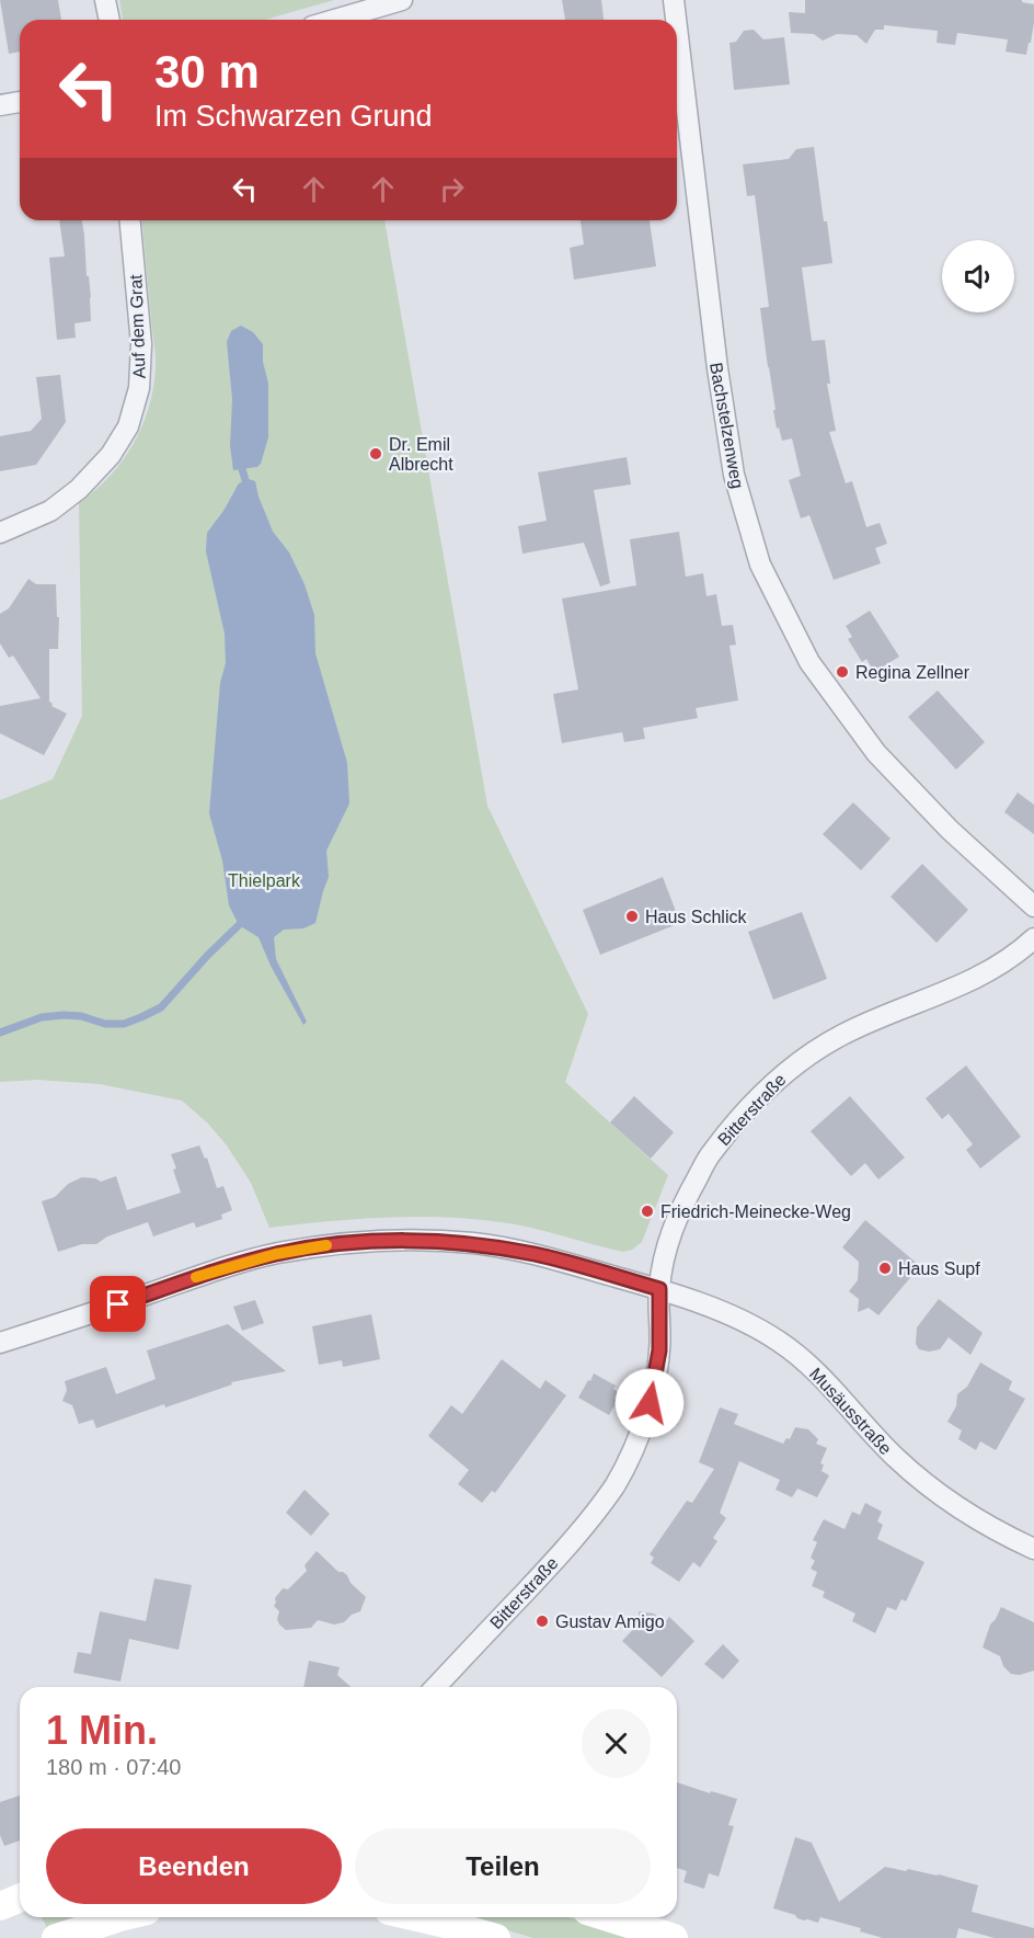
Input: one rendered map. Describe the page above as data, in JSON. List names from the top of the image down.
{
  "streets": {
    "street": [
      "Auf dem Grat",
      "Bachstelzenweg",
      "Bitterstraße",
      "Musäusstraße"
    ]
  },
  "crossings": [
    ["Bitterstraße", "Musäusstraße"]
  ],
  "parks": ["Thielpark"],
  "places": [
    "Dr. Emil Albrecht",
    "Regina Zellner",
    "Haus Schlick",
    "Friedrich-Meinecke-Weg",
    "Haus Supf",
    "Gustav Amigo"
  ],
  "page": {
    "turn": ["30 m", "Im Schwarzen Grund"],
    "heading": ["1 Min.", "180 m · 07:40"],
    "buttons": ["Beenden", "Teilen"]
  }
}
